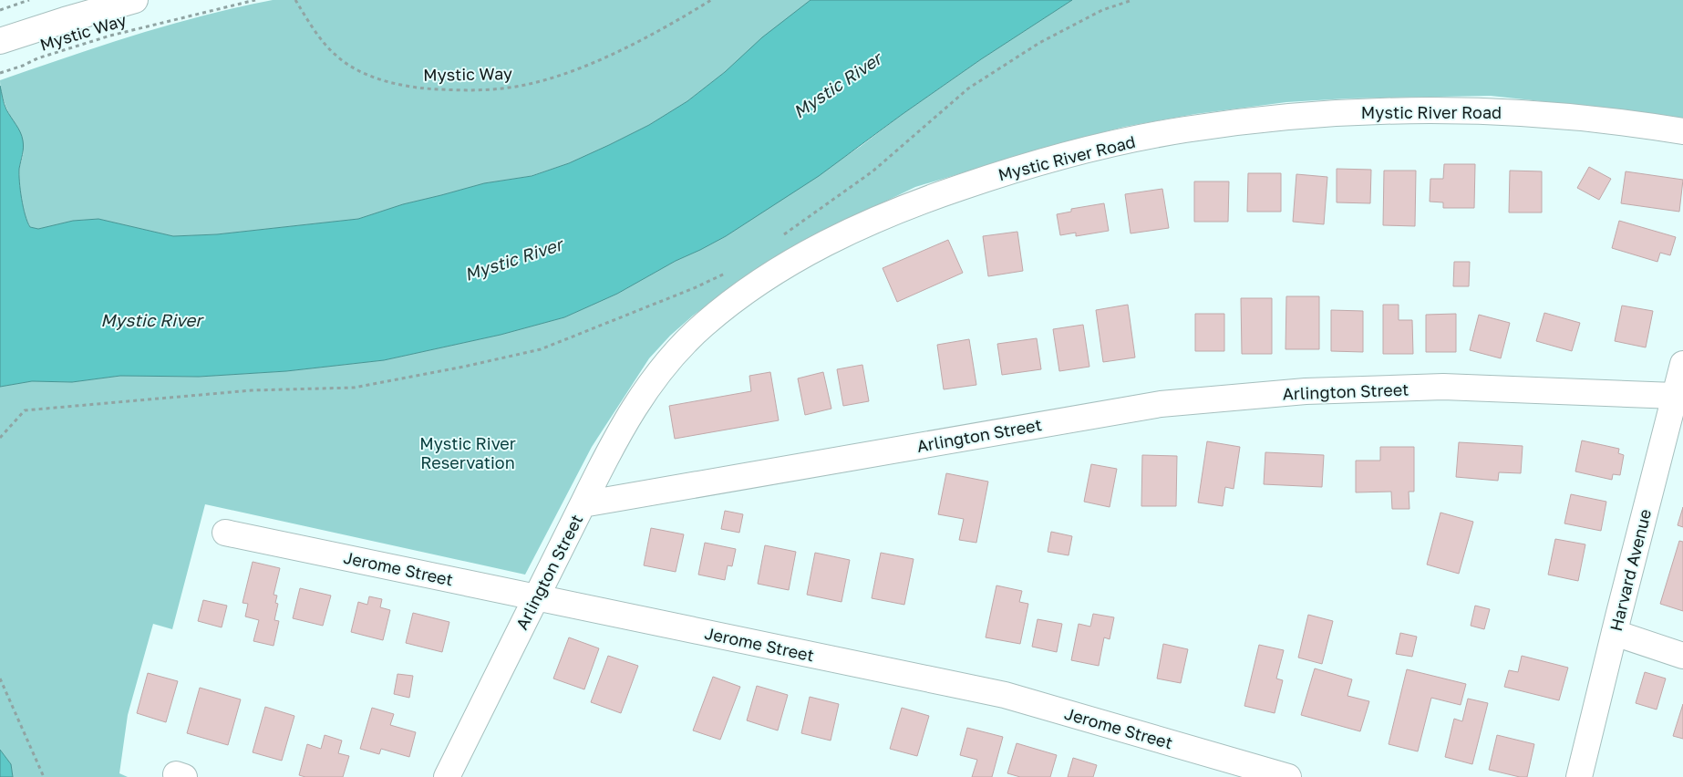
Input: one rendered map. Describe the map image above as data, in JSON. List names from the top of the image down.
{
  "streets": {
    "street": [
      "Mystic River Road",
      "Arlington Street",
      "Jerome Street",
      "Harvard Avenue"
    ],
    "path": ["Mystic Way"]
  },
  "crossings": [
    ["Mystic River Road", "Arlington Street"],
    ["Arlington Street", "Jerome Street"],
    ["Arlington Street", "Harvard Avenue"]
  ],
  "water": ["Mystic River"],
  "parks": ["Mystic River Reservation"]
}
